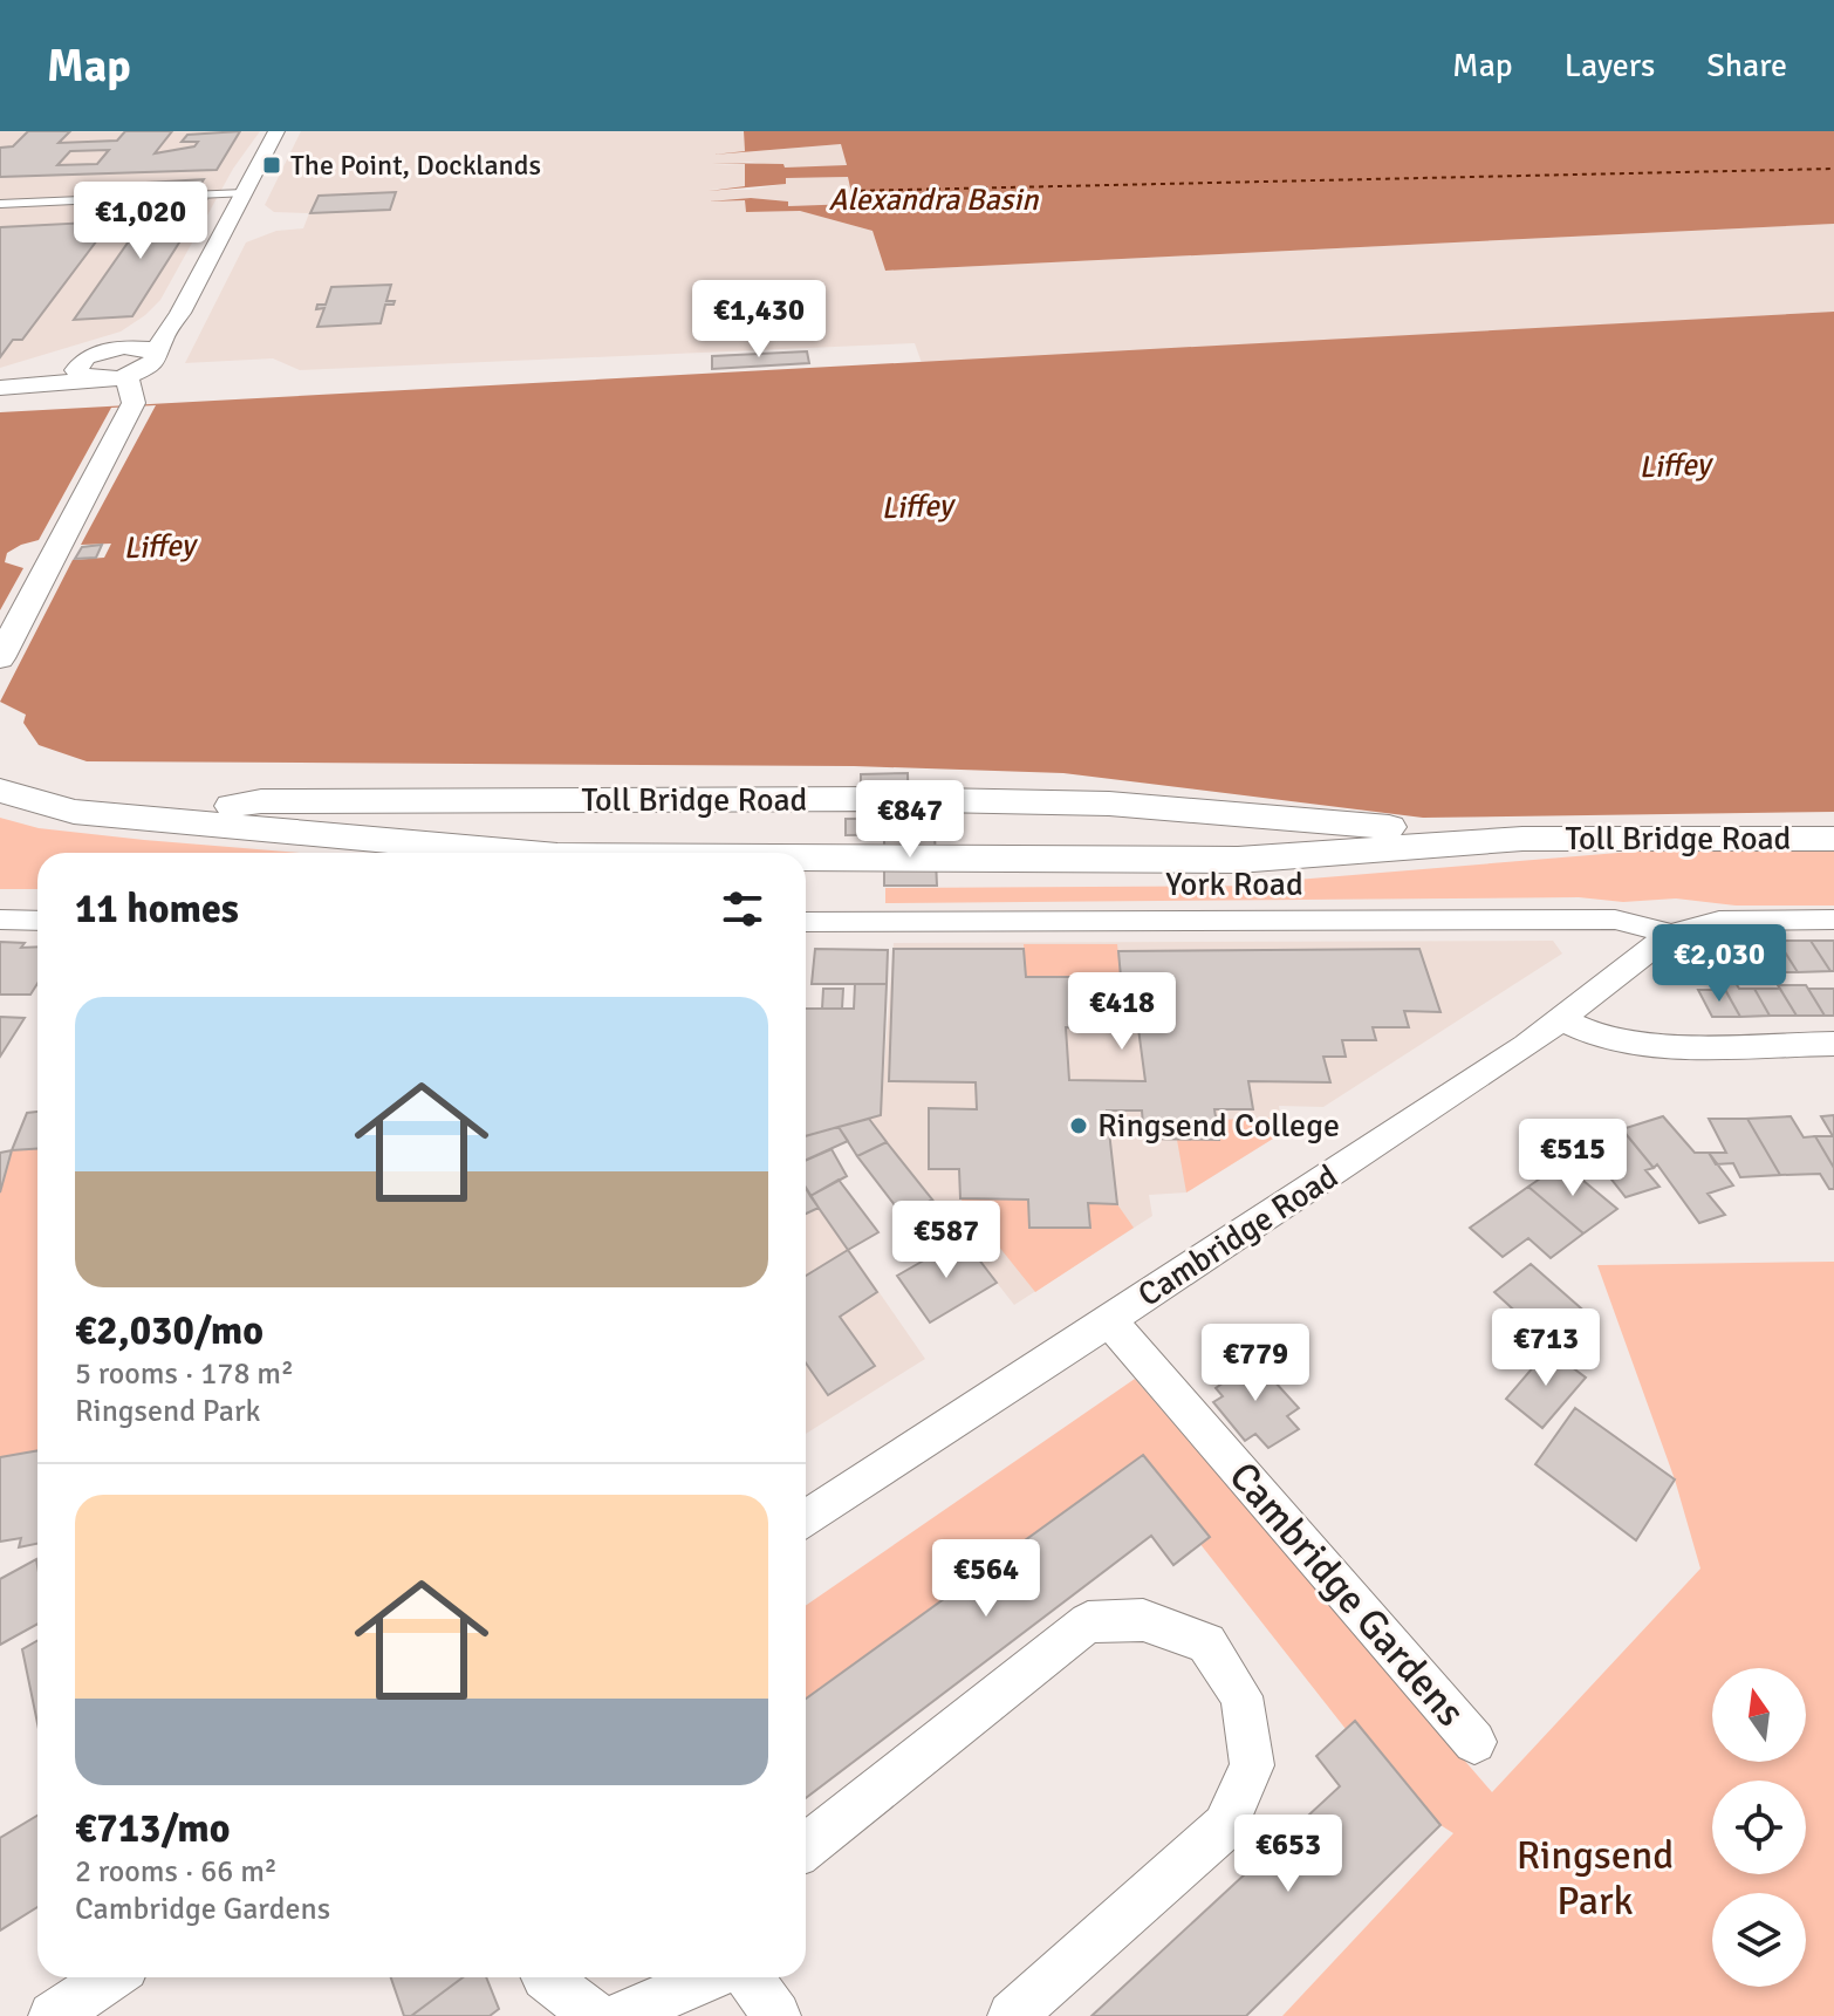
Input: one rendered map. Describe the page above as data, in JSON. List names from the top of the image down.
{
  "streets": {
    "main road": ["Toll Bridge Road"],
    "street": ["York Road", "Cambridge Road", "Cambridge Gardens"]
  },
  "crossings": [
    ["York Road", "Cambridge Road"],
    ["Cambridge Road", "Cambridge Gardens"]
  ],
  "water": ["Alexandra Basin", "Liffey"],
  "parks": ["Ringsend Park"],
  "places": {
    "transit": ["The Point, Docklands"],
    "other": ["Ringsend College"]
  },
  "north": "top",
  "page": {
    "header": "Map",
    "nav": ["Map", "Layers", "Share"],
    "price": [
      "€1,020",
      "€1,430",
      "€847",
      "€2,030",
      "€418",
      "€515",
      "€587",
      "€713",
      "€779",
      "€564",
      "€653"
    ],
    "heading": "11 homes",
    "list": [
      {
        "name": "€2,030/mo",
        "note": "5 rooms · 178 m² · Ringsend Park"
      },
      {
        "name": "€713/mo",
        "note": "2 rooms · 66 m² · Cambridge Gardens"
      }
    ]
  }
}
